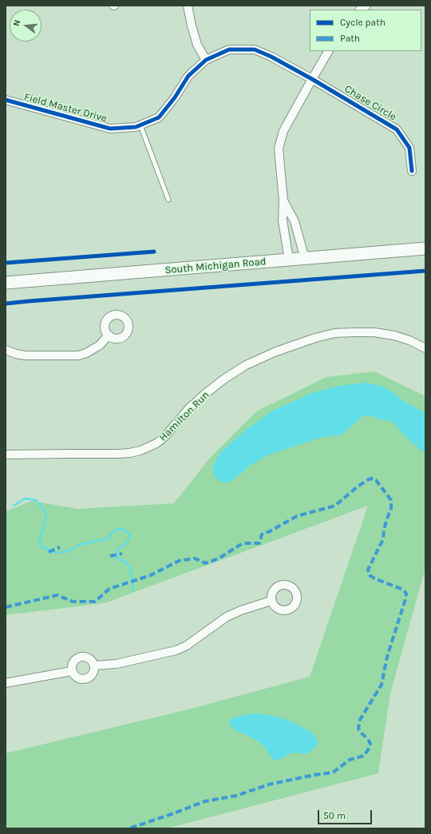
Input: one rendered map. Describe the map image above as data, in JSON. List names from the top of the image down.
{
  "streets": {
    "main road": ["South Michigan Road"],
    "street": ["Chase Circle", "Field Master Drive", "Hamilton Run"]
  },
  "crossings": [
    ["Chase Circle", "Field Master Drive"]
  ],
  "legend": ["Cycle path", "Path"],
  "scale_bar": "50 m",
  "north": "left"
}
